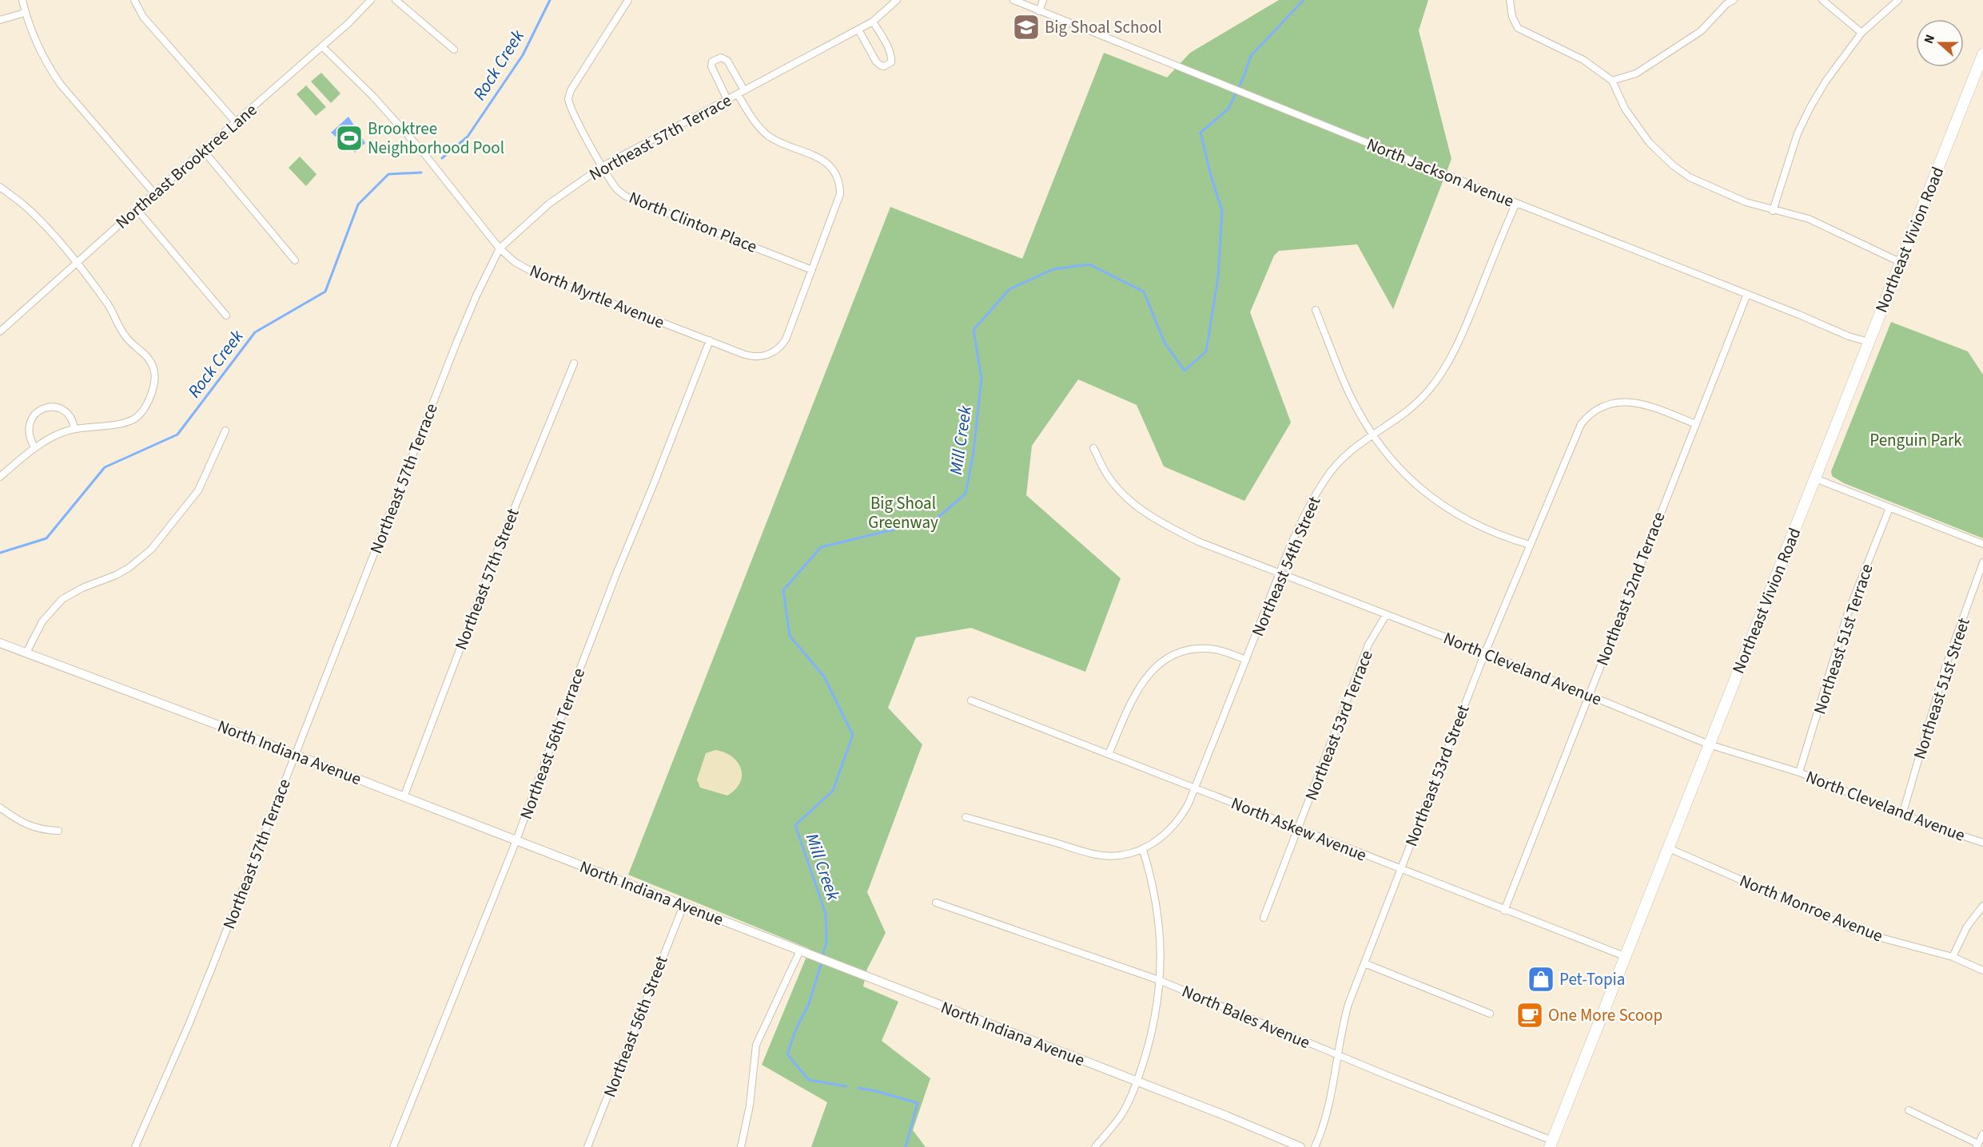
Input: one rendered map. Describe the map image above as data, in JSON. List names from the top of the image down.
{
  "streets": {
    "main road": ["Northeast Vivion Road"],
    "street": [
      "Northeast 57th Terrace",
      "Northeast Brooktree Lane",
      "North Jackson Avenue",
      "North Clinton Place",
      "North Myrtle Avenue",
      "Northeast 54th Street",
      "Northeast 57th Street",
      "Northeast 52nd Terrace",
      "Northeast 51st Terrace",
      "North Cleveland Avenue",
      "Northeast 51st Street",
      "Northeast 53rd Terrace",
      "Northeast 56th Terrace",
      "North Indiana Avenue",
      "Northeast 53rd Street",
      "North Askew Avenue",
      "North Monroe Avenue",
      "North Bales Avenue",
      "Northeast 56th Street"
    ]
  },
  "crossings": [
    ["Northeast 57th Terrace", "North Clinton Place"],
    ["Northeast 57th Terrace", "North Myrtle Avenue"],
    ["Northeast 57th Terrace", "North Indiana Avenue"],
    ["Northeast Brooktree Lane", "North Myrtle Avenue"],
    ["North Jackson Avenue", "Northeast Vivion Road"],
    ["North Jackson Avenue", "Northeast 54th Street"],
    ["North Jackson Avenue", "Northeast 52nd Terrace"],
    ["North Clinton Place", "North Myrtle Avenue"],
    ["Northeast Vivion Road", "North Cleveland Avenue"],
    ["Northeast Vivion Road", "North Askew Avenue"],
    ["Northeast Vivion Road", "North Monroe Avenue"],
    ["Northeast Vivion Road", "North Bales Avenue"],
    ["North Myrtle Avenue", "Northeast 56th Terrace"],
    ["Northeast 54th Street", "North Cleveland Avenue"],
    ["Northeast 54th Street", "North Askew Avenue"],
    ["Northeast 57th Street", "North Indiana Avenue"],
    ["Northeast 52nd Terrace", "North Cleveland Avenue"],
    ["Northeast 52nd Terrace", "Northeast 53rd Street"],
    ["Northeast 52nd Terrace", "North Askew Avenue"],
    ["Northeast 51st Terrace", "North Cleveland Avenue"],
    ["North Cleveland Avenue", "Northeast 51st Street"],
    ["North Cleveland Avenue", "Northeast 53rd Terrace"],
    ["North Cleveland Avenue", "Northeast 53rd Street"],
    ["Northeast 53rd Terrace", "North Askew Avenue"],
    ["Northeast 56th Terrace", "North Indiana Avenue"],
    ["North Indiana Avenue", "Northeast 56th Street"],
    ["Northeast 53rd Street", "North Askew Avenue"],
    ["Northeast 53rd Street", "North Bales Avenue"]
  ],
  "water": ["Rock Creek", "Mill Creek"],
  "parks": ["Penguin Park", "Big Shoal Greenway"],
  "places": {
    "school or university": ["Big Shoal School"],
    "sports": ["Brooktree Neighborhood Pool"],
    "shop": ["Pet-Topia"],
    "cafe": ["One More Scoop"]
  },
  "north": "left"
}
